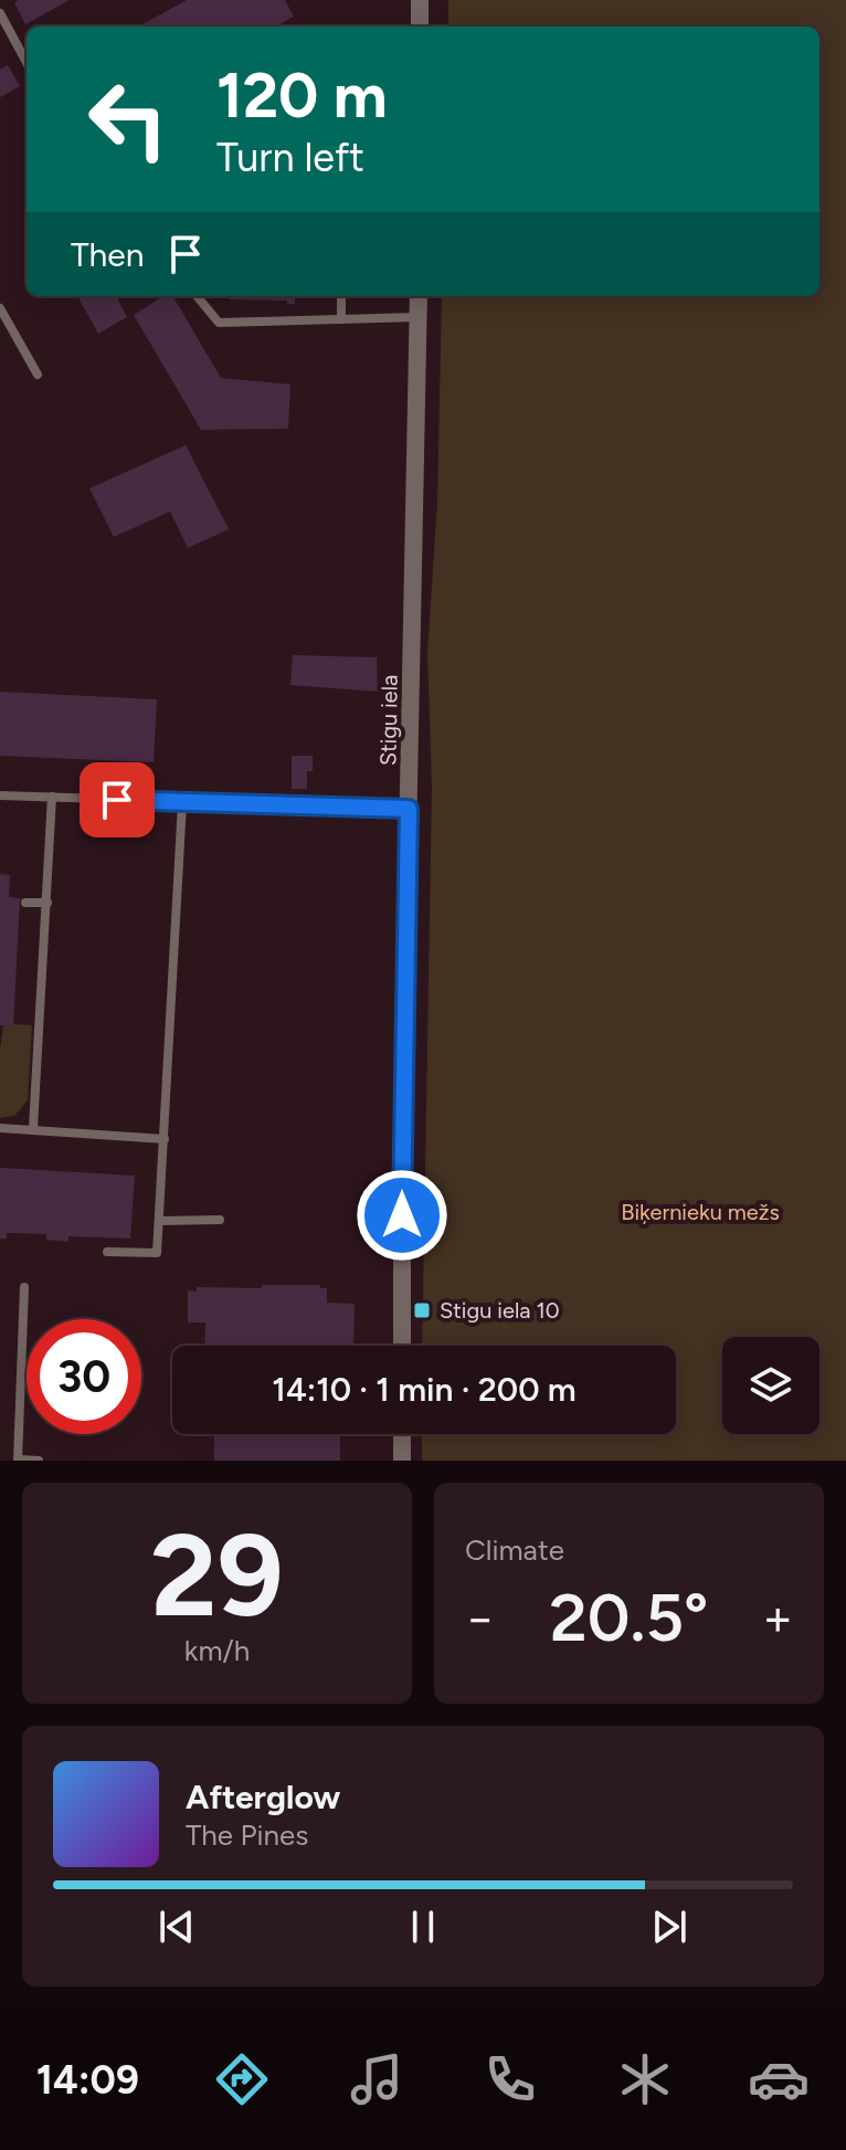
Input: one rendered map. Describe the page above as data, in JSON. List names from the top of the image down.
{
  "streets": {
    "street": ["Stigu iela"]
  },
  "parks": ["Biķernieku mežs"],
  "places": {
    "transit": ["Stigu iela 10"]
  },
  "page": {
    "turn": ["120 m", "Turn left"],
    "then": "Then",
    "limit": "30",
    "trip": "14:10 · 1 min · 200 m",
    "tile": [
      ["29", "km/h"],
      "Climate"
    ],
    "heat": ["−", "20.5°", "+"],
    "song": ["Afterglow", "The Pines"],
    "tabs": "14:09"
  }
}
